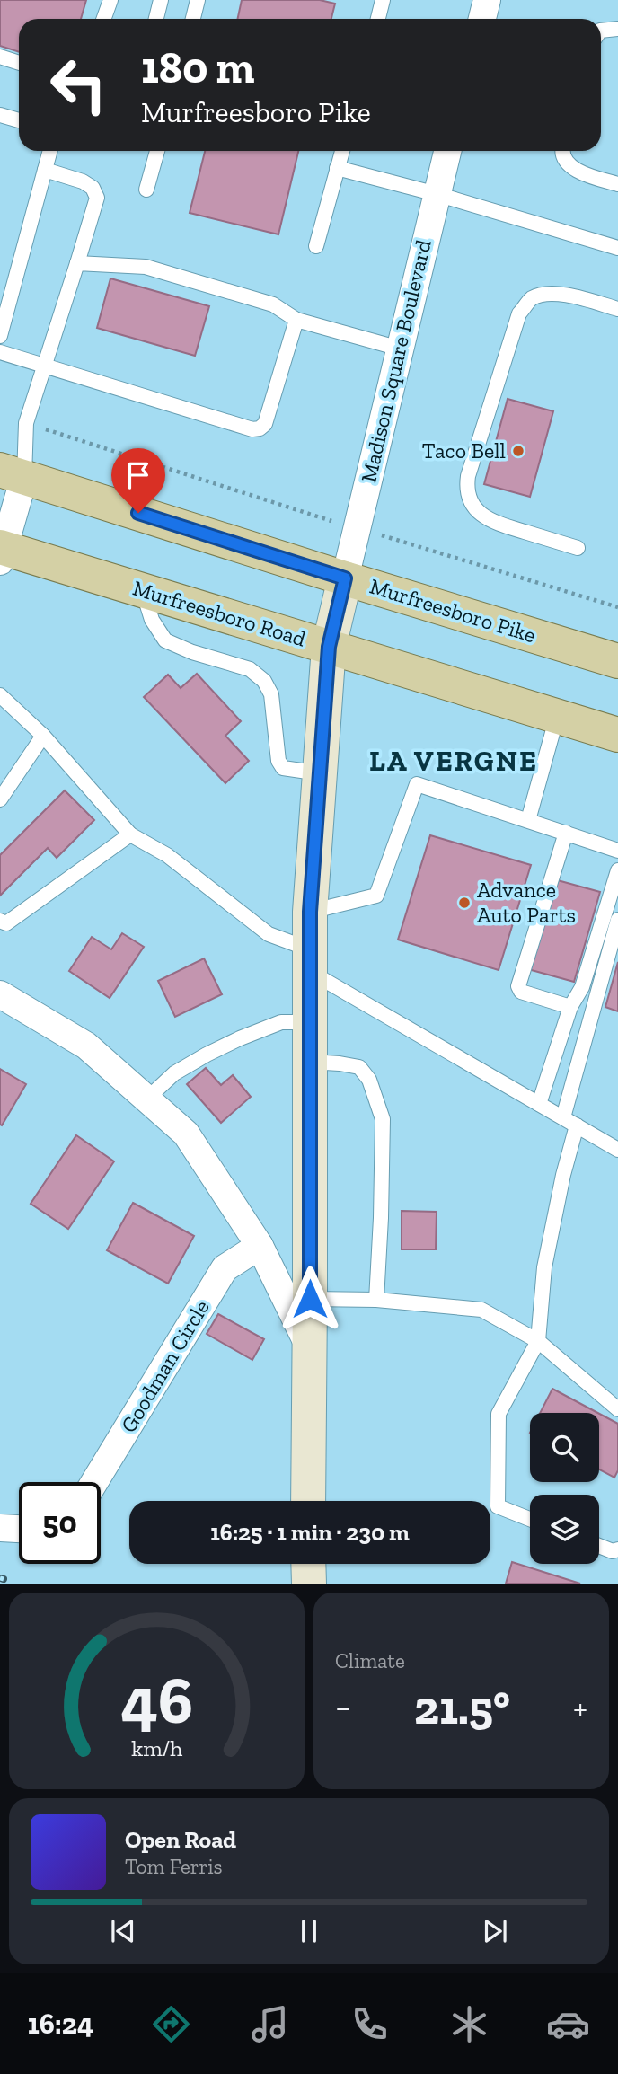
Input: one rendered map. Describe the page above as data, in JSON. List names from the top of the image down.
{
  "streets": {
    "main road": ["Murfreesboro Pike", "Murfreesboro Road"],
    "street": ["Madison Square Boulevard", "Goodman Circle"]
  },
  "crossings": [
    ["Madison Square Boulevard", "Murfreesboro Pike"]
  ],
  "districts": ["LA VERGNE"],
  "places": ["Taco Bell", "Advance Auto Parts"],
  "page": {
    "turn": ["180 m", "Murfreesboro Pike"],
    "limit": "50",
    "trip": "16:25 · 1 min · 230 m",
    "tile": "Climate",
    "heat": ["−", "21.5°", "+"],
    "song": ["Open Road", "Tom Ferris"],
    "tabs": "16:24",
    "gauge": ["46", "km/h"]
  }
}
